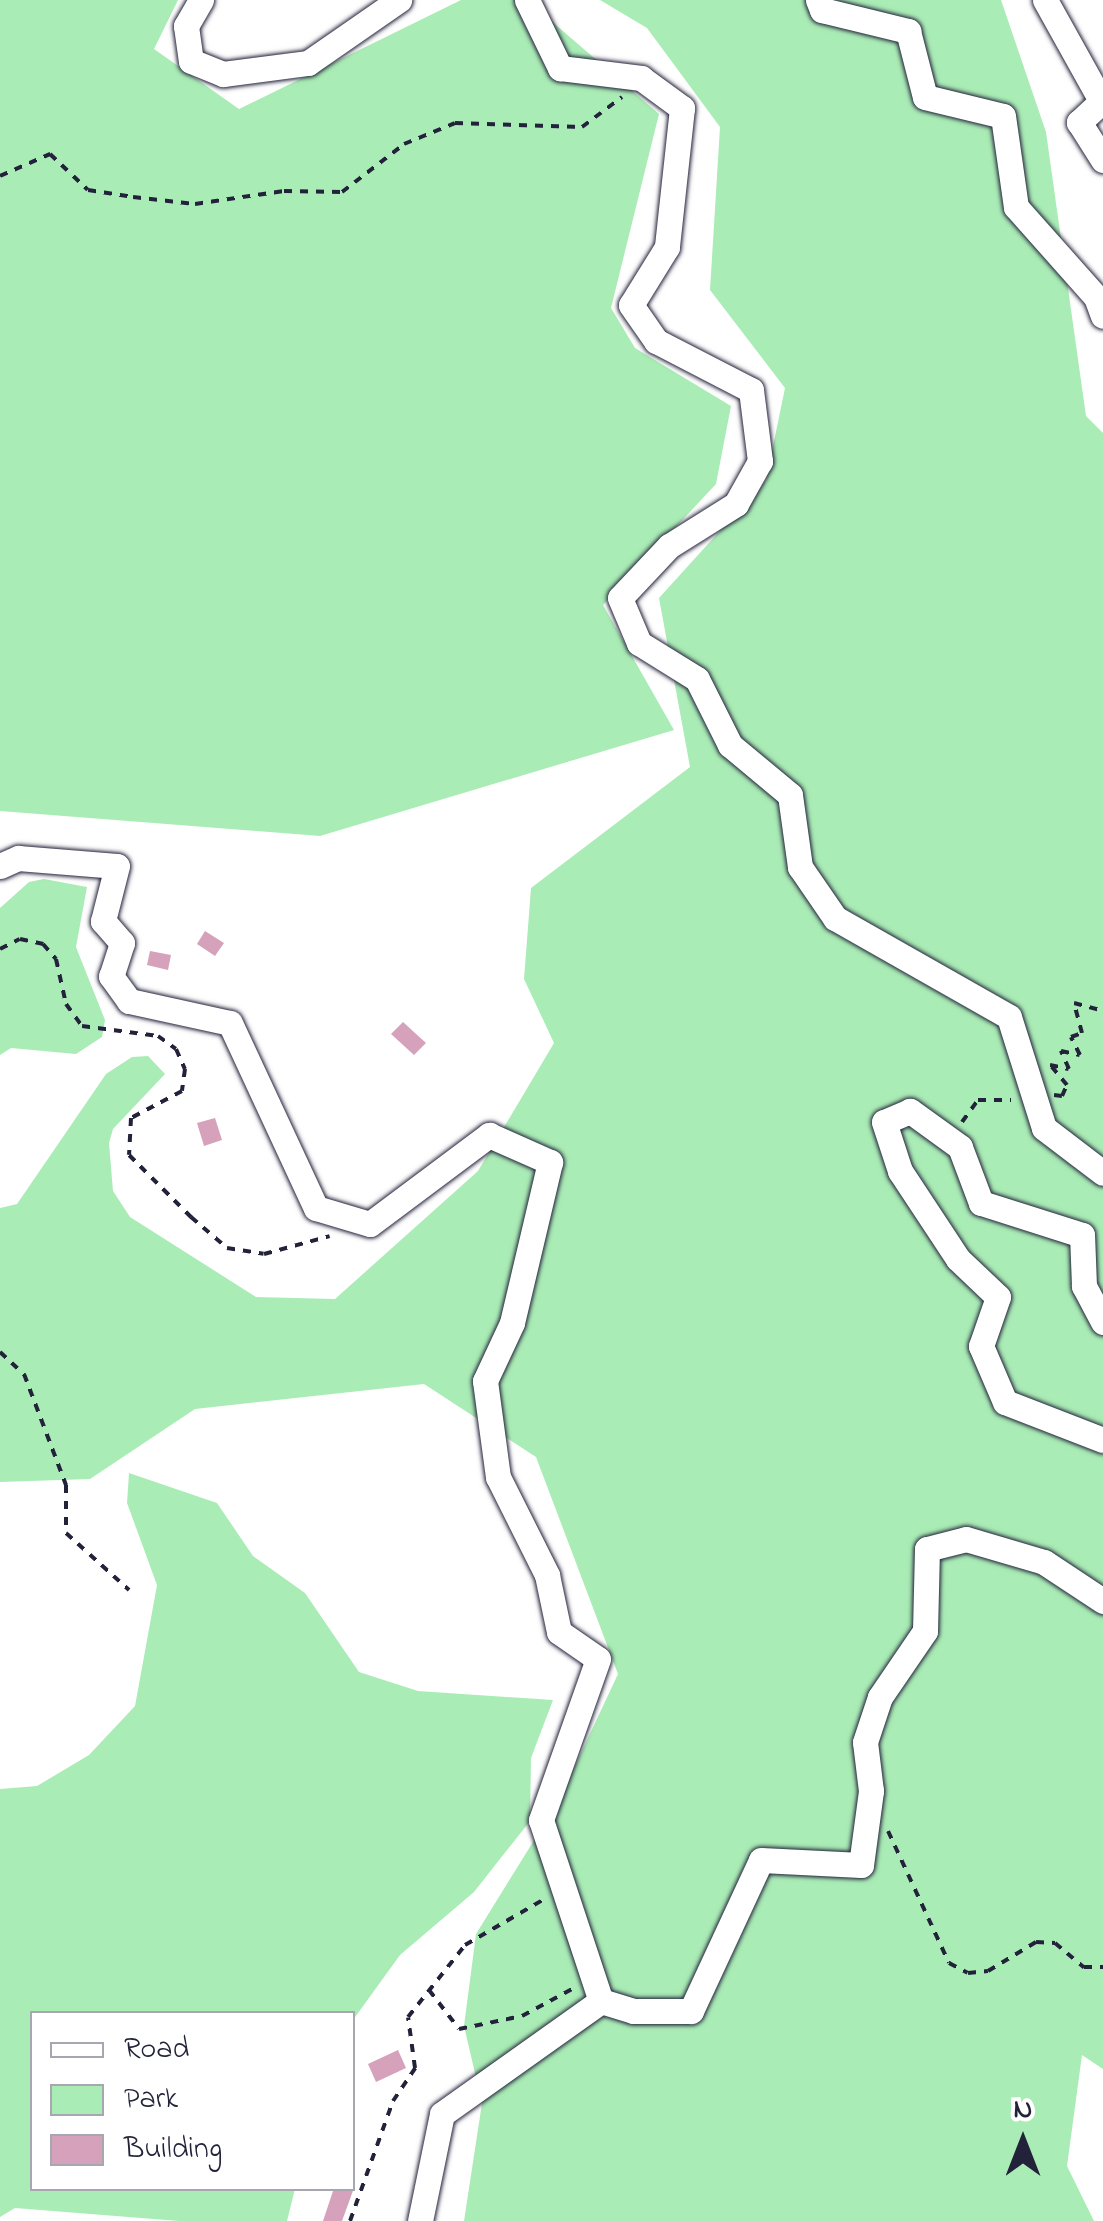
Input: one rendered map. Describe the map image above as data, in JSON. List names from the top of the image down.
{
  "legend": ["Road", "Park", "Building"],
  "north": "top"
}
